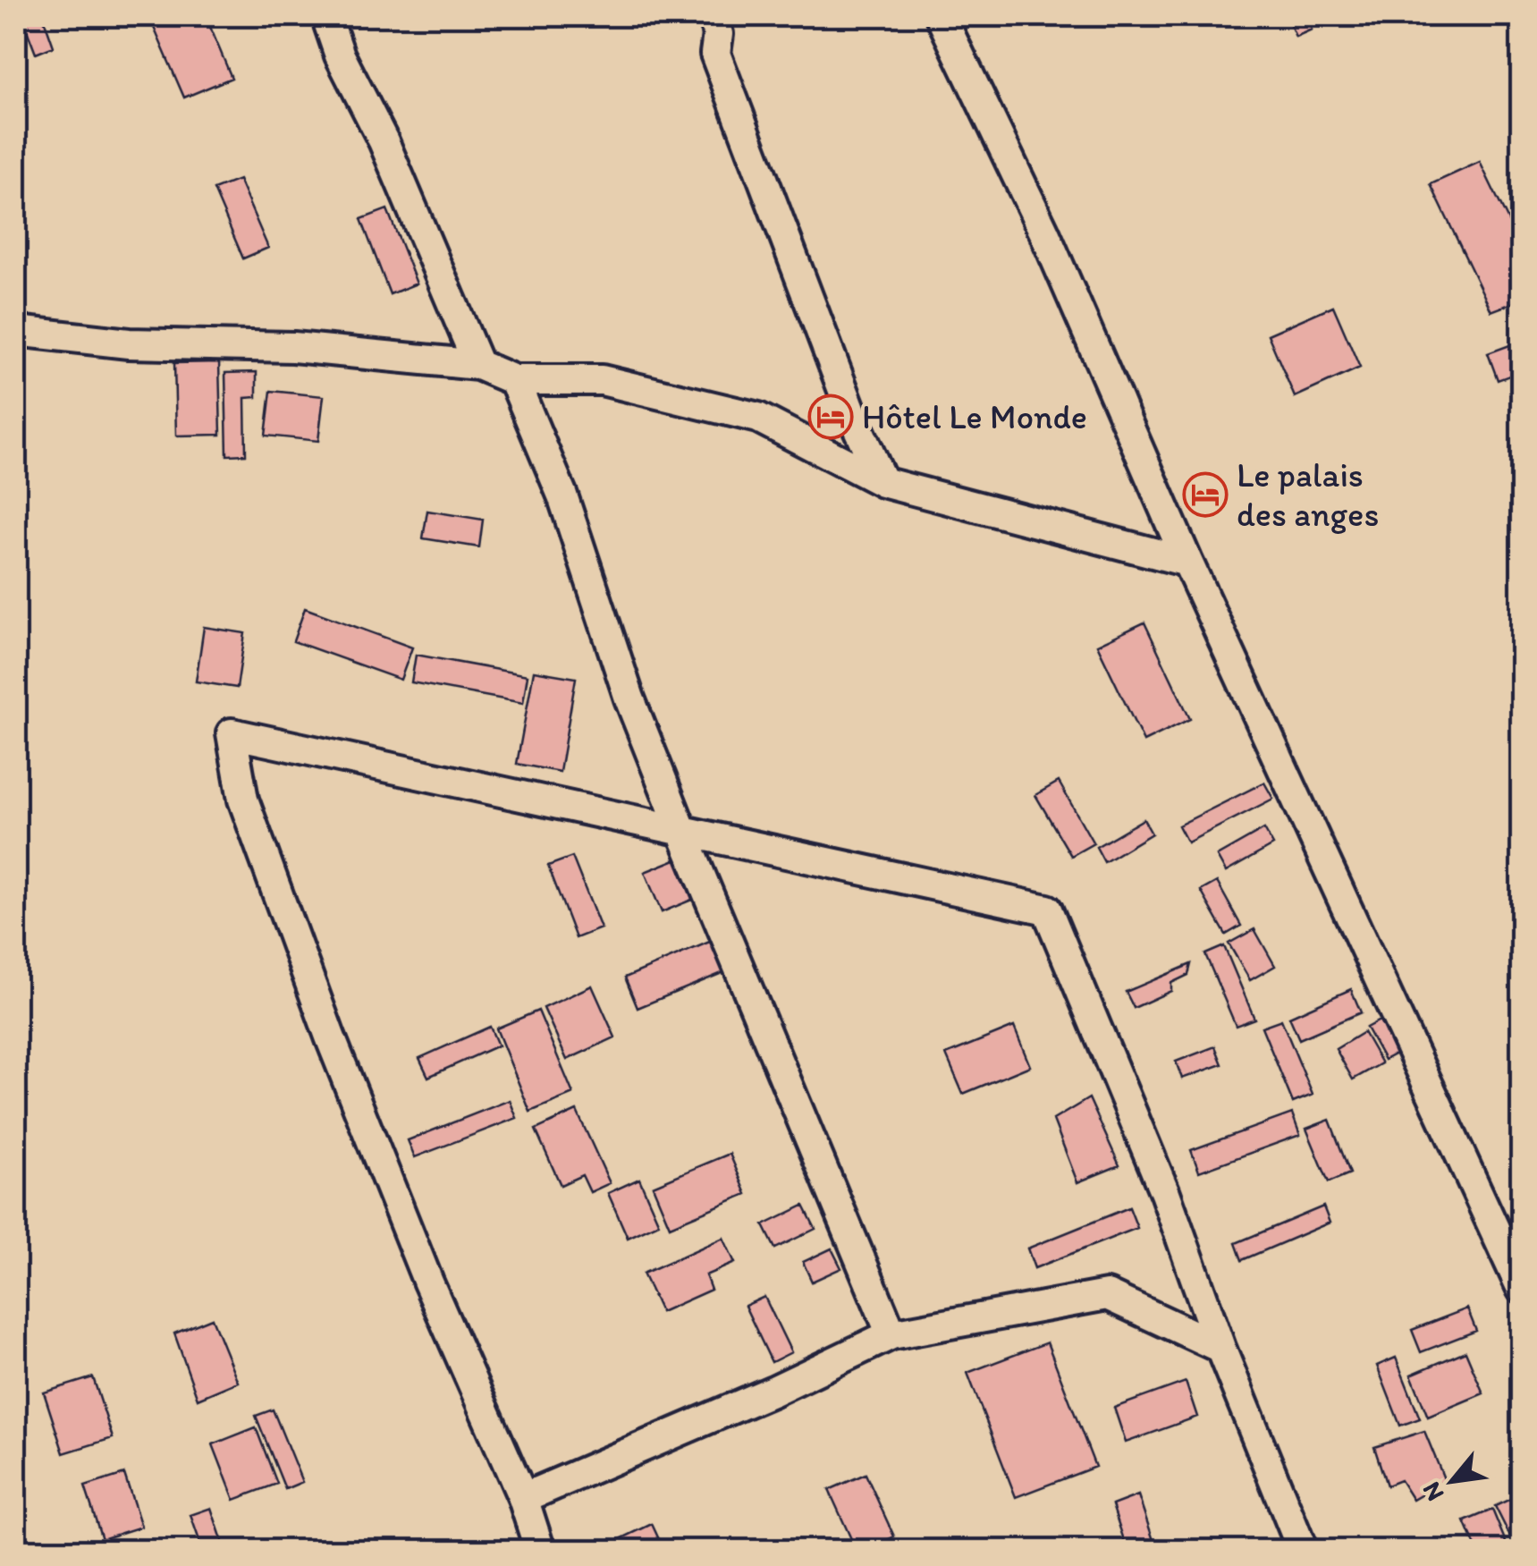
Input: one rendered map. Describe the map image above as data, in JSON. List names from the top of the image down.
{
  "places": {
    "hotel": ["Hôtel Le Monde", "Le palais des anges"]
  },
  "north": "bottom left"
}
